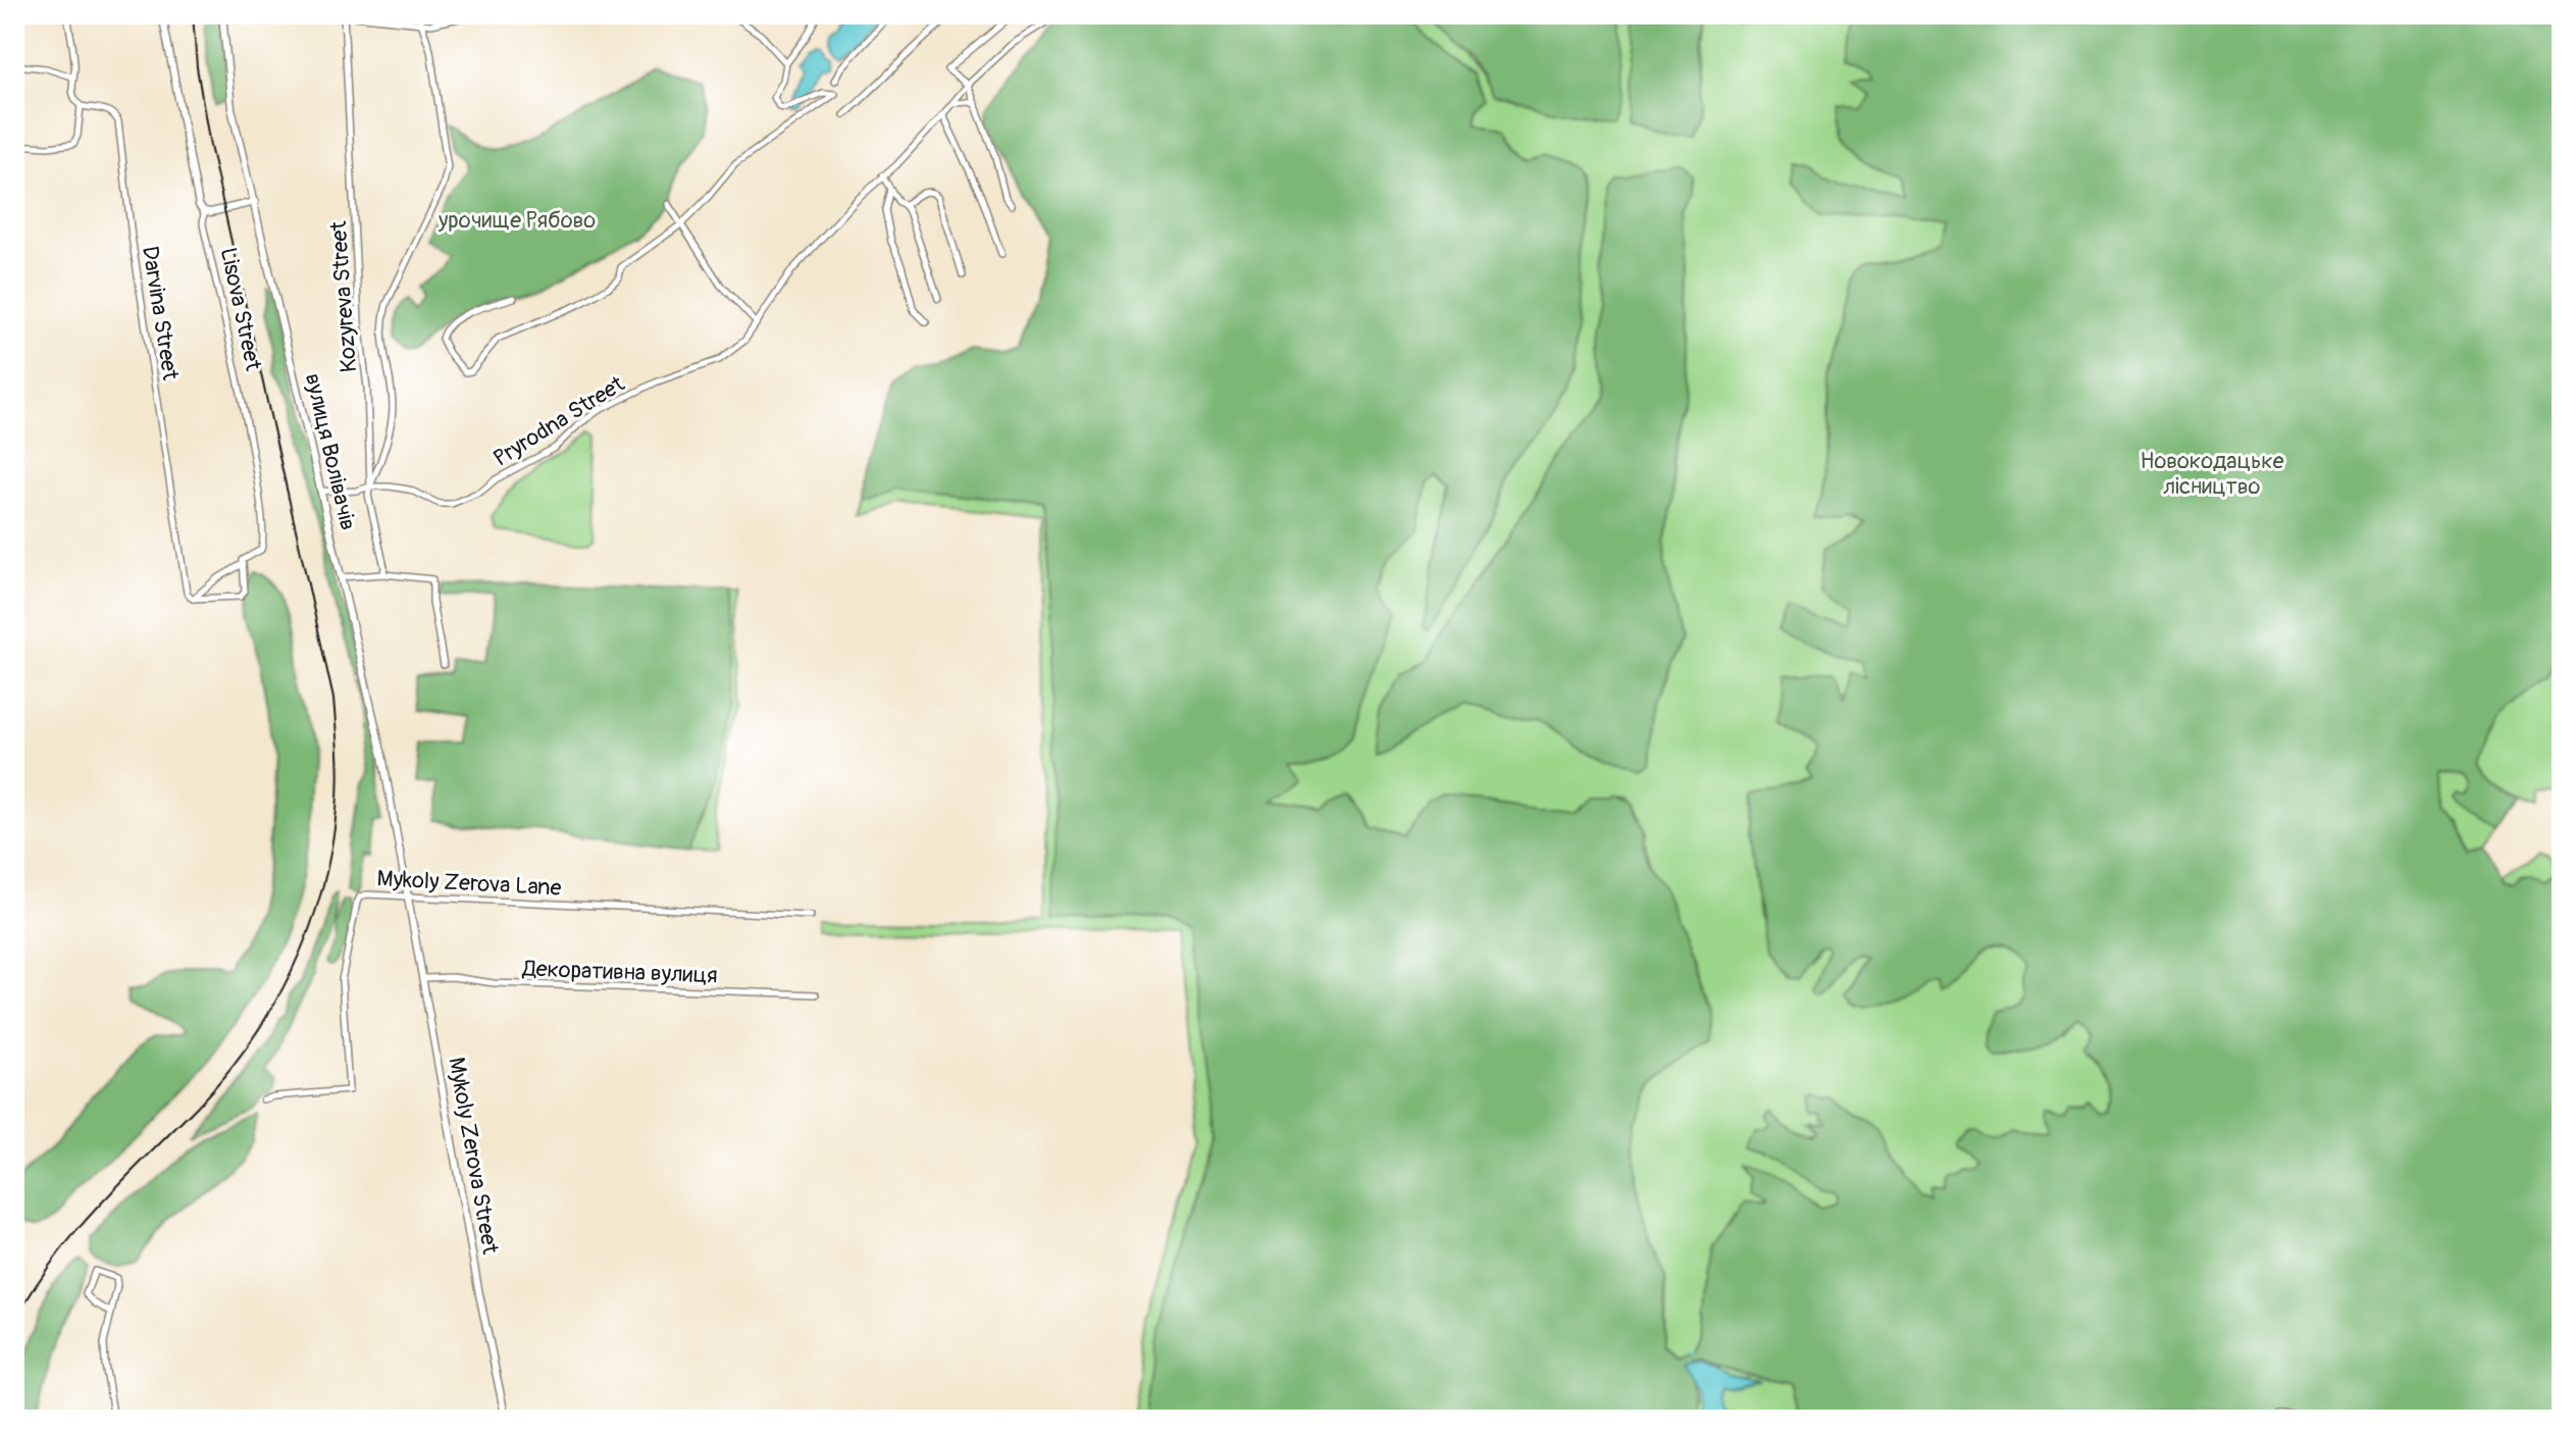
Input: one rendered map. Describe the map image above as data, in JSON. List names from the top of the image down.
{
  "streets": {
    "street": [
      "Kozyreva Street",
      "Lisova Street",
      "Darvina Street",
      "Pryrodna Street",
      "вулиця Волівачів",
      "Mykoly Zerova Lane",
      "Декоративна вулиця",
      "Mykoly Zerova Street"
    ]
  },
  "crossings": [
    ["Kozyreva Street", "Pryrodna Street"],
    ["Lisova Street", "Darvina Street"],
    ["Pryrodna Street", "вулиця Волівачів"],
    ["вулиця Волівачів", "Mykoly Zerova Lane"],
    ["вулиця Волівачів", "Mykoly Zerova Street"],
    ["Mykoly Zerova Lane", "Mykoly Zerova Street"],
    ["Декоративна вулиця", "Mykoly Zerova Street"]
  ],
  "parks": ["урочище Рябово", "Новокодацьке лісництво"]
}
